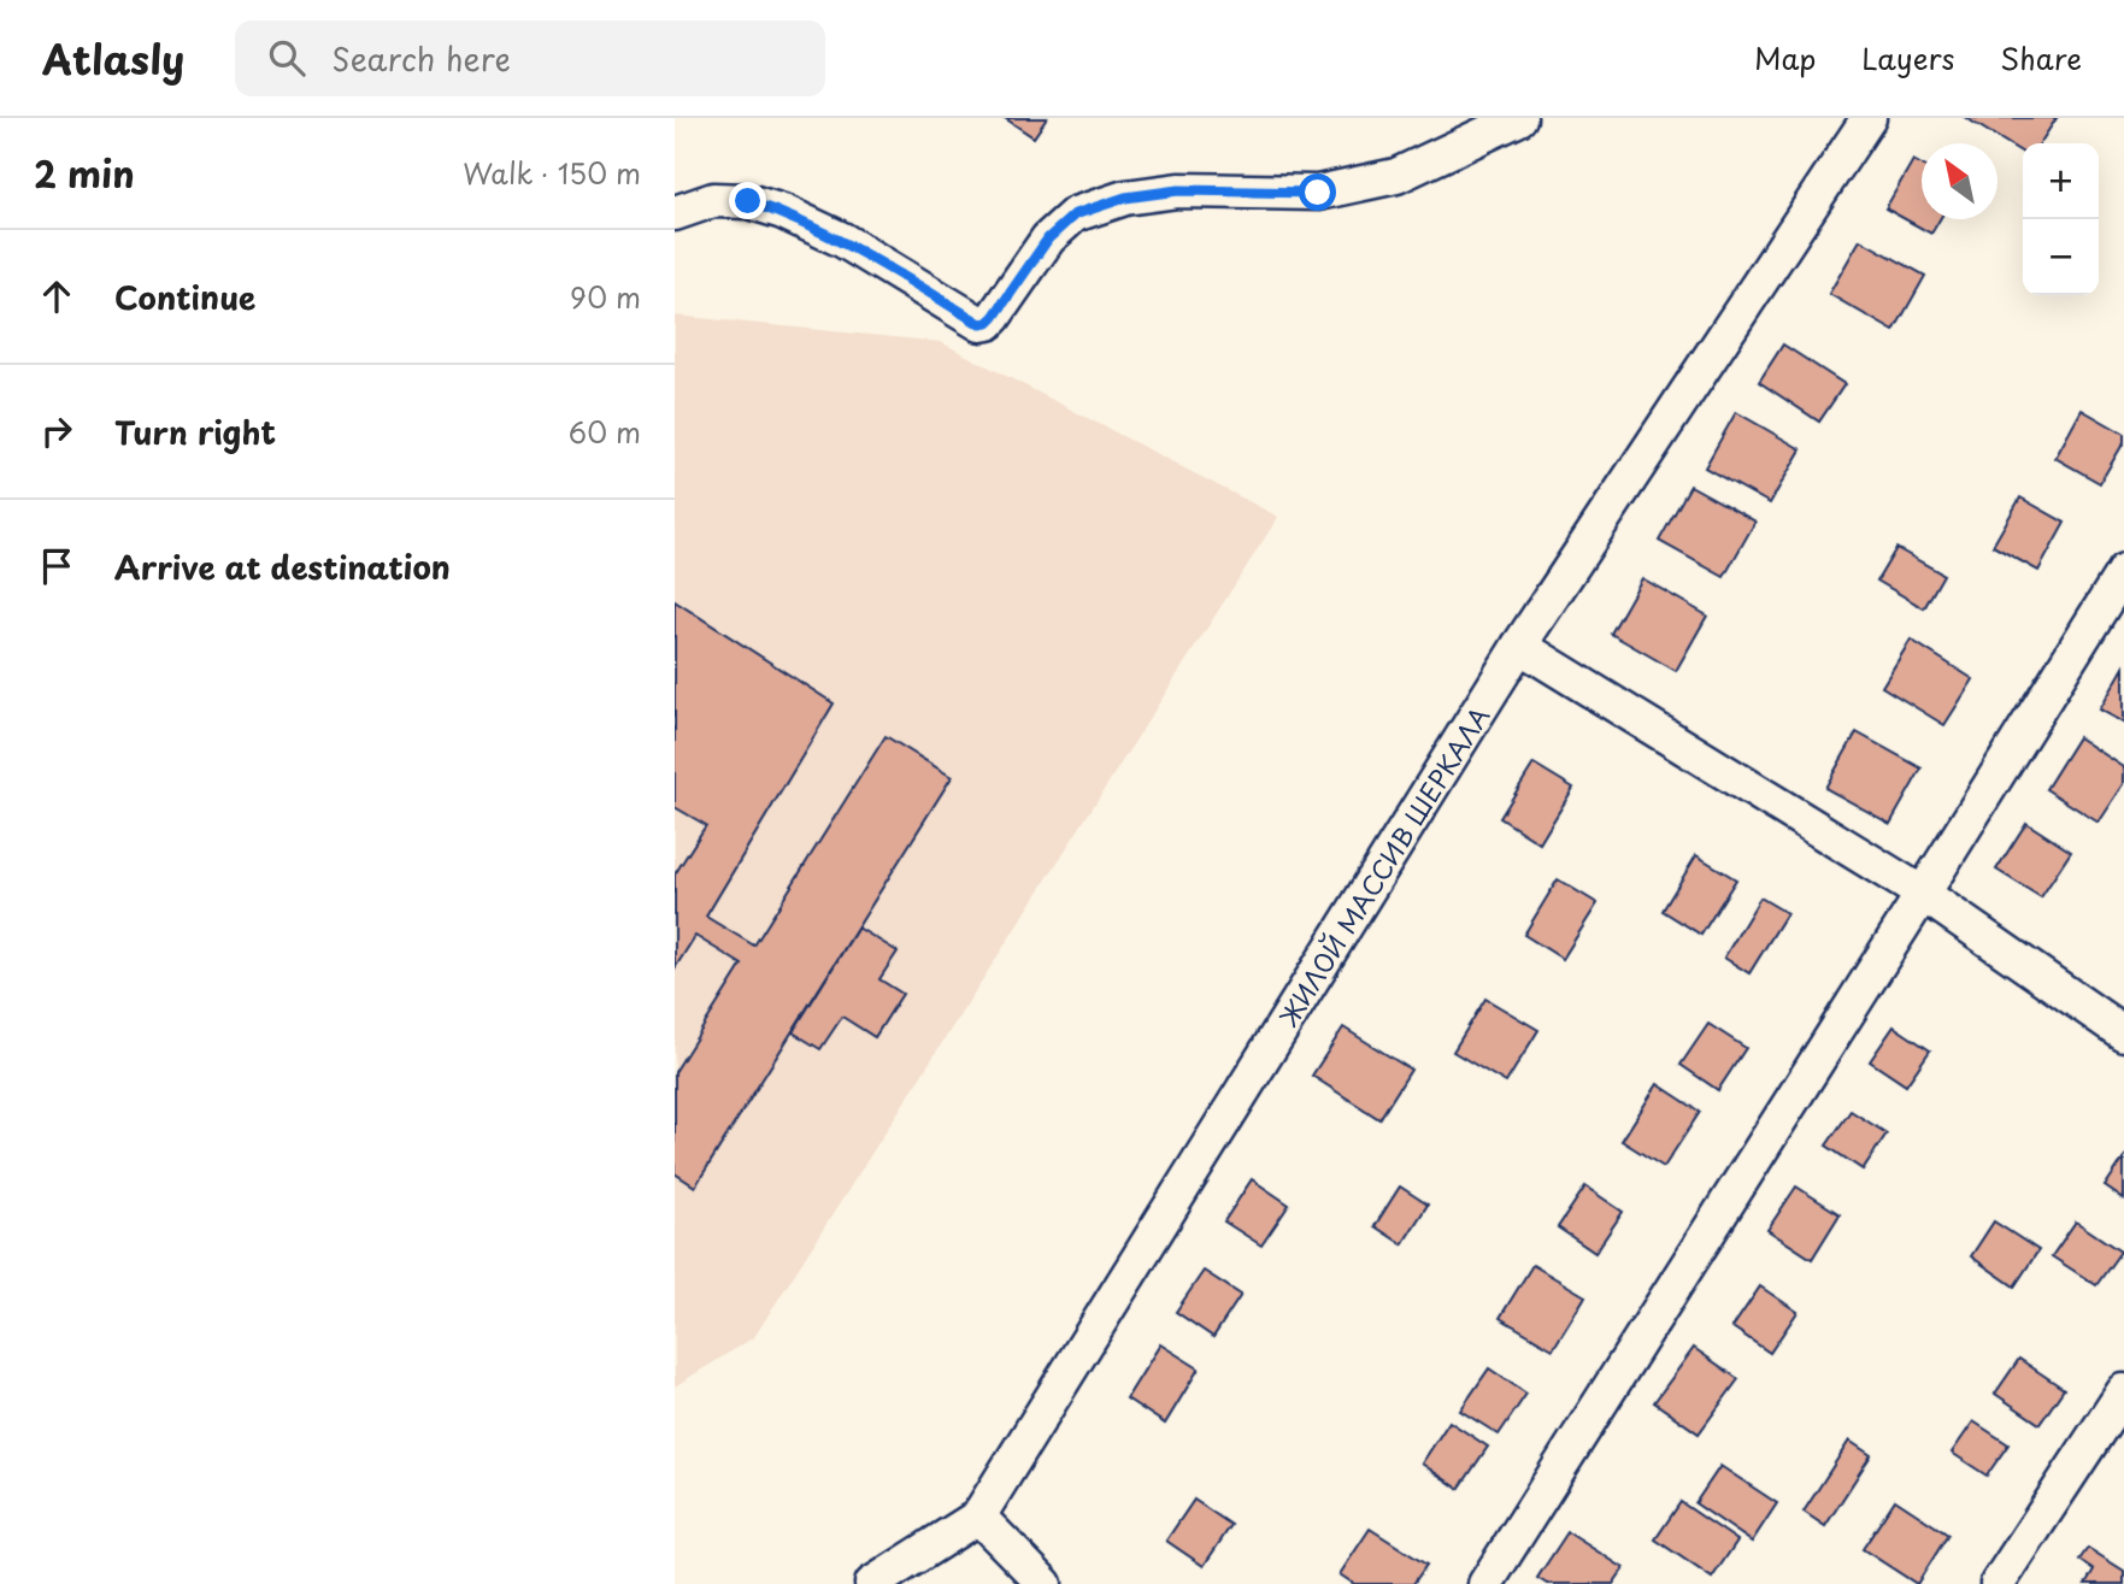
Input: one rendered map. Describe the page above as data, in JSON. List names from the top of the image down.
{
  "streets": {
    "street": ["ЖИЛОЙ МАССИВ ШЕРКАЛА"]
  },
  "north": "top left",
  "page": {
    "header": "Atlasly",
    "search": "Search here",
    "nav": ["Map", "Layers", "Share"],
    "heading": ["2 min", "Walk · 150 m"],
    "map_buttons": ["+", "−"],
    "list": [
      ["Continue", "90 m"],
      ["Turn right", "60 m"],
      "Arrive at destination"
    ]
  }
}
